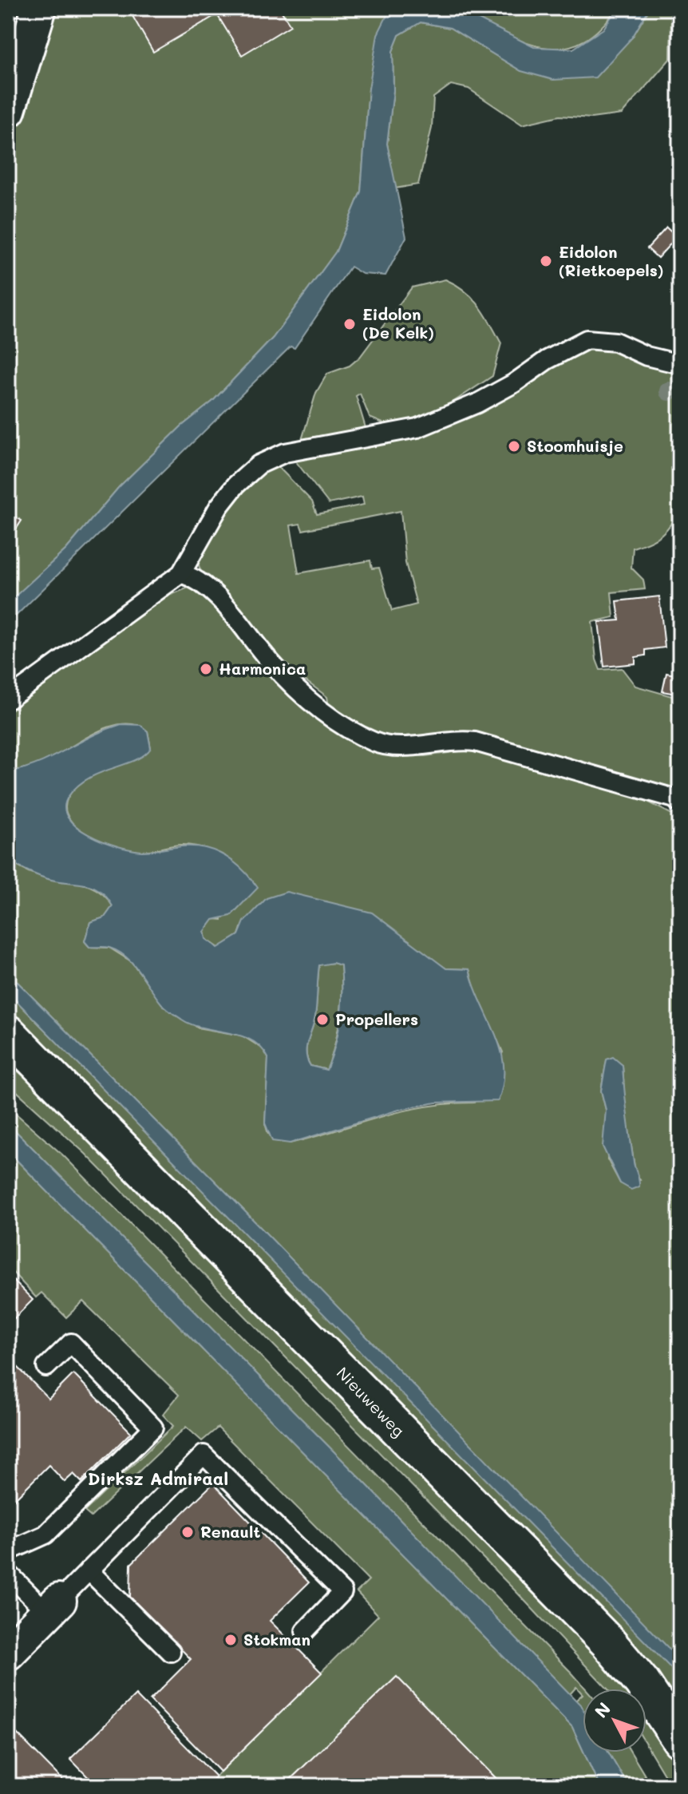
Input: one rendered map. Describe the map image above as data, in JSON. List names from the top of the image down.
{
  "streets": {
    "street": ["Nieuweweg"]
  },
  "districts": ["Dirksz Admiraal"],
  "places": [
    "Eidolon (Rietkoepels)",
    "Eidolon (De Kelk)",
    "Stoomhuisje",
    "Harmonica",
    "Propellers",
    "Renault",
    "Stokman"
  ],
  "north": "top left"
}
